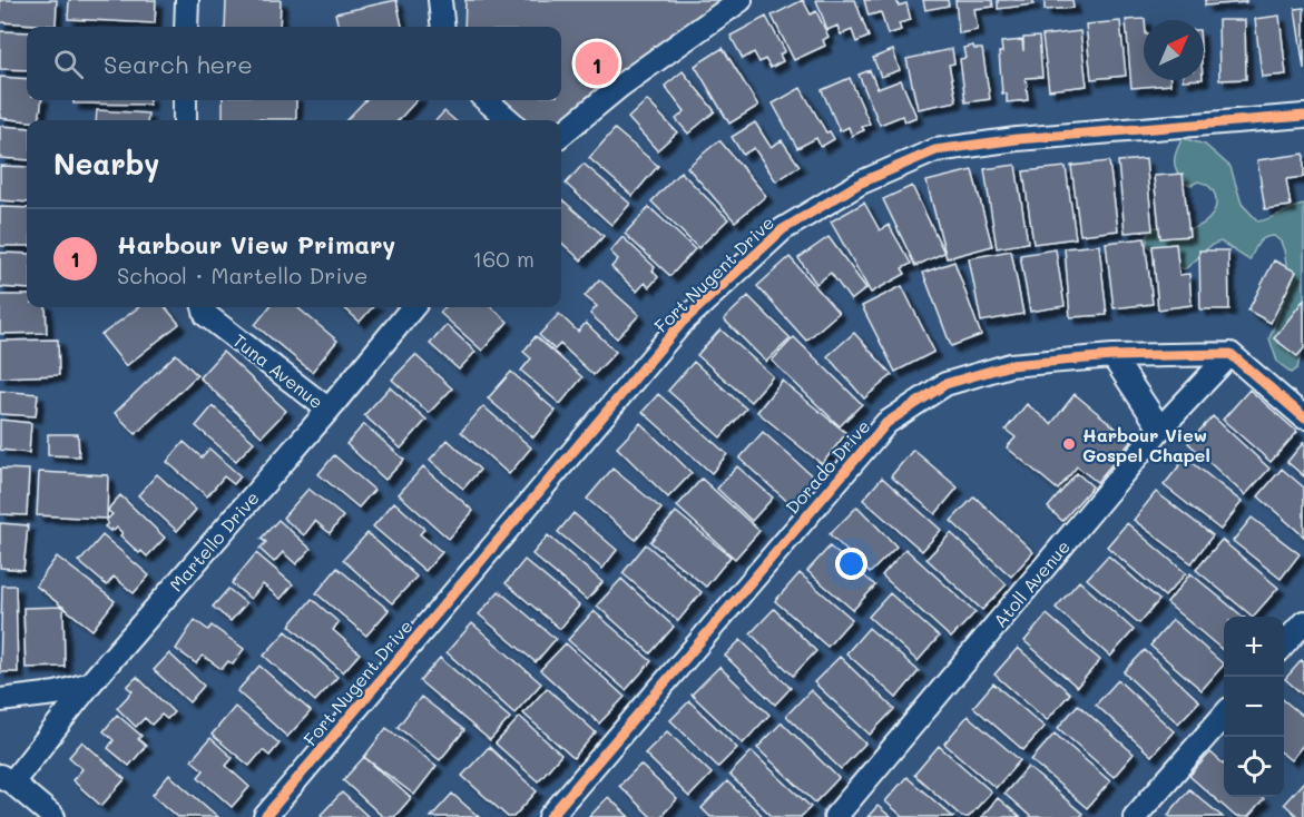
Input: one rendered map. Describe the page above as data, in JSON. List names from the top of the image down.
{
  "streets": {
    "street": [
      "Fort Nugent Drive",
      "Tuna Avenue",
      "Dorado Drive",
      "Martello Drive",
      "Atoll Avenue"
    ]
  },
  "crossings": [
    ["Tuna Avenue", "Martello Drive"],
    ["Dorado Drive", "Atoll Avenue"]
  ],
  "places": ["Harbour View Gospel Chapel"],
  "north": "top right",
  "page": {
    "search": "Search here",
    "pins": "1",
    "heading": "Nearby",
    "list": [
      {
        "mark": "1",
        "name": "Harbour View Primary",
        "note": "School · Martello Drive",
        "value": "160 m"
      }
    ],
    "map_buttons": ["+", "−"]
  }
}
